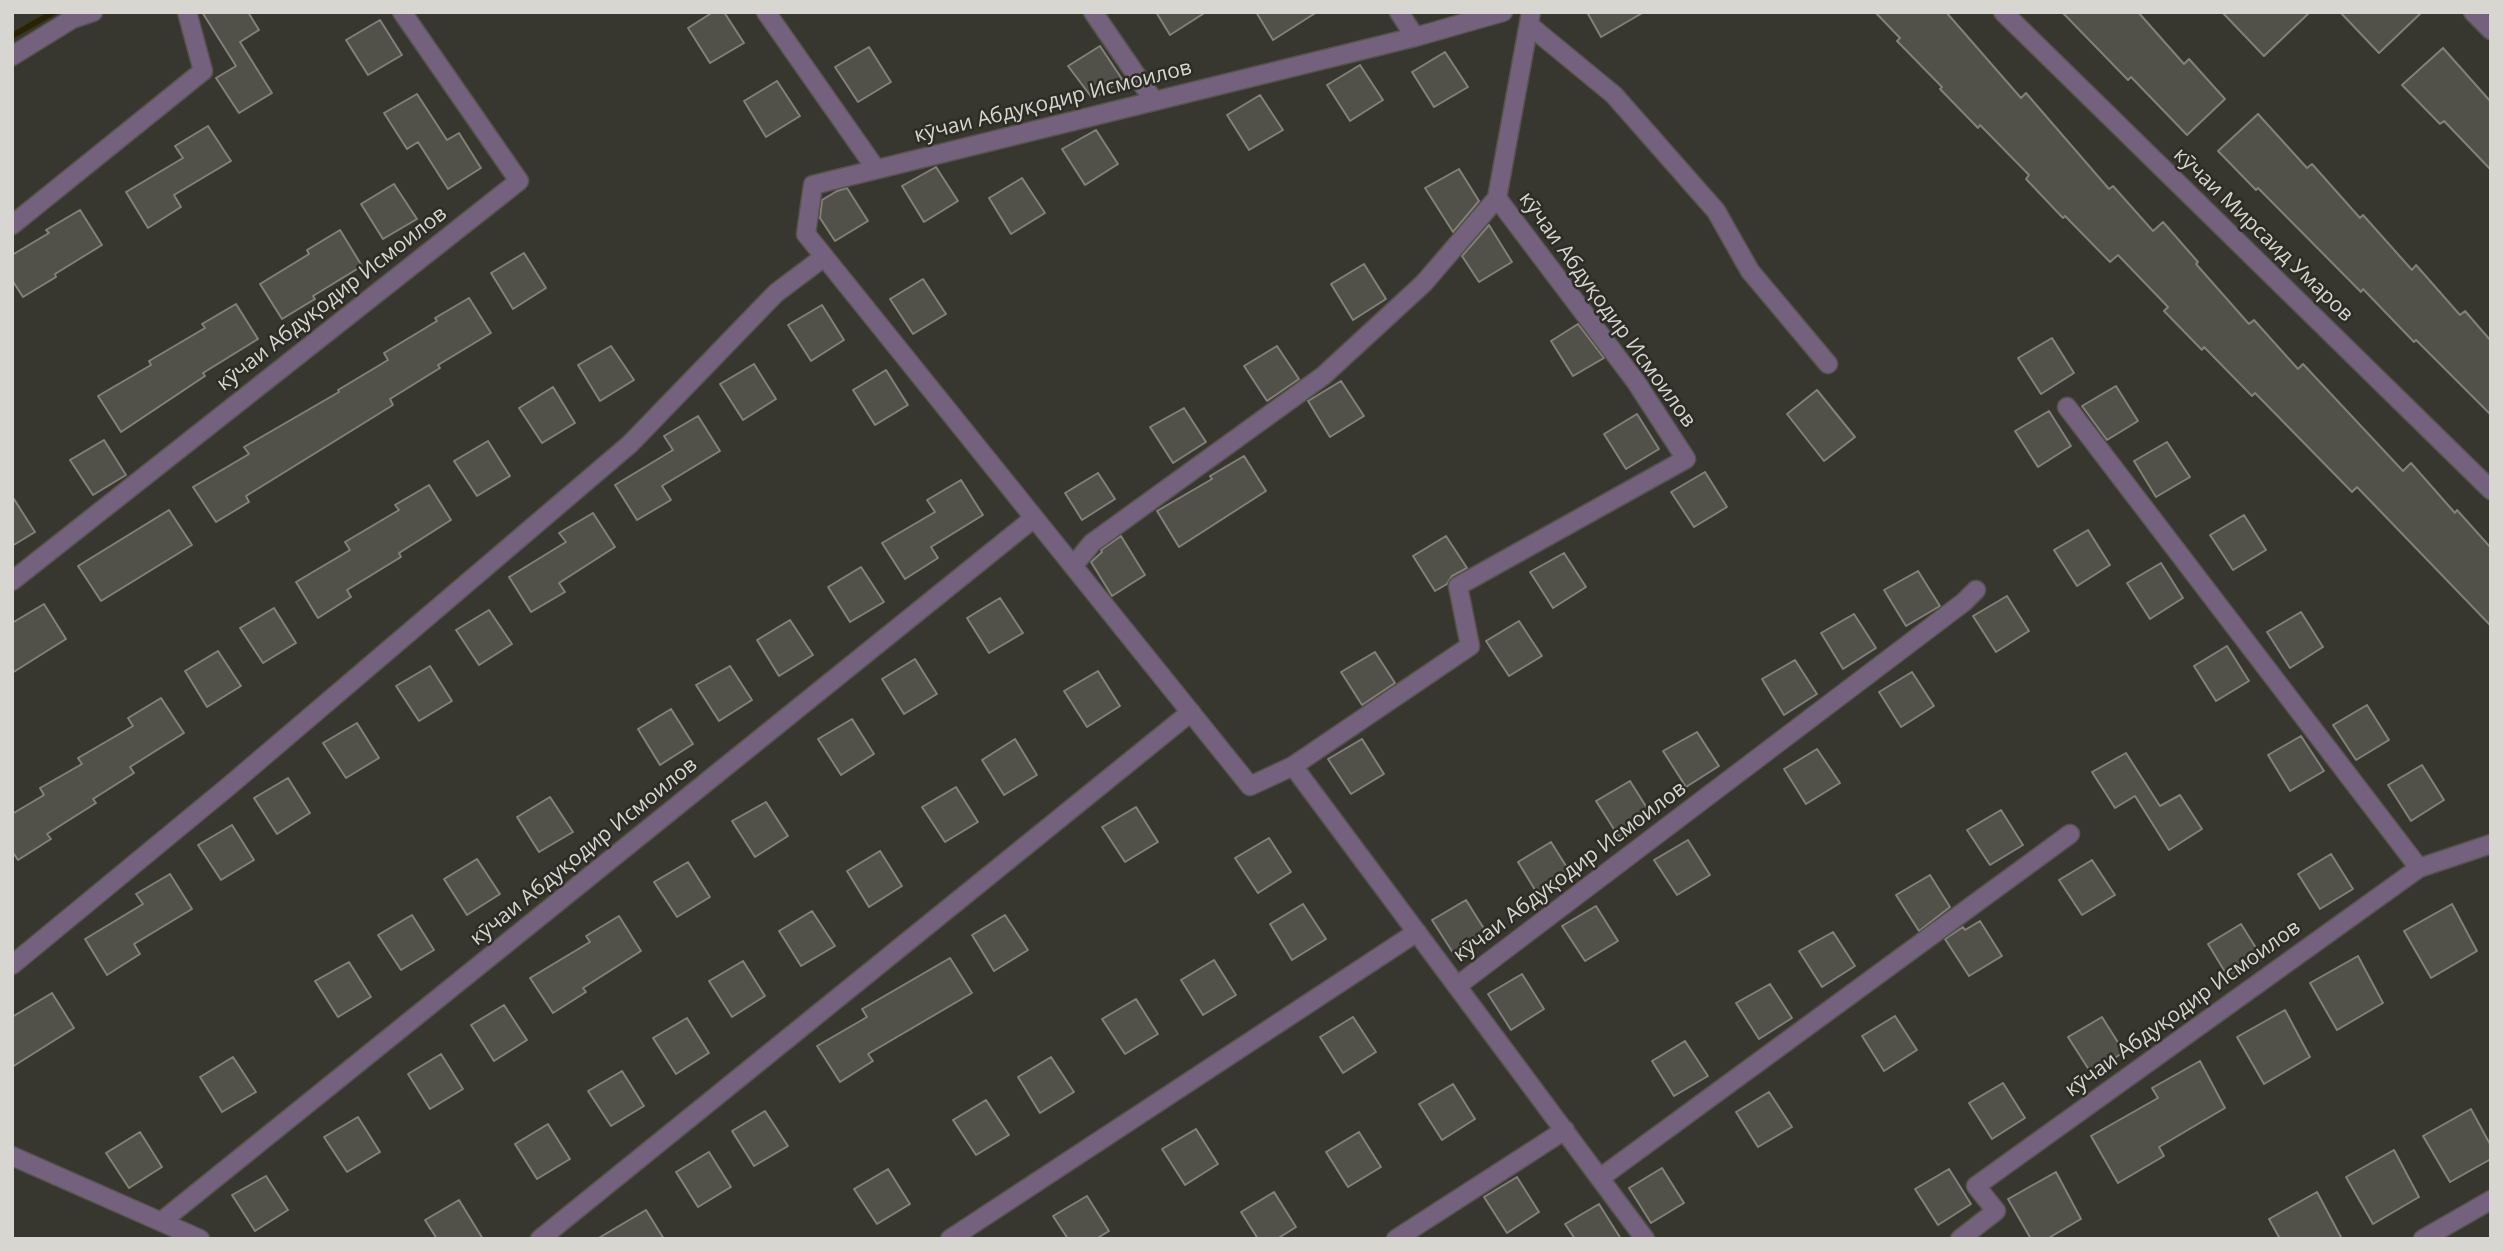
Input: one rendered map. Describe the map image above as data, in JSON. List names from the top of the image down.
{
  "streets": {
    "street": ["кӯчаи Абдуқодир Исмоилов", "кӯчаи Мирсаид Умаров"]
  }
}
